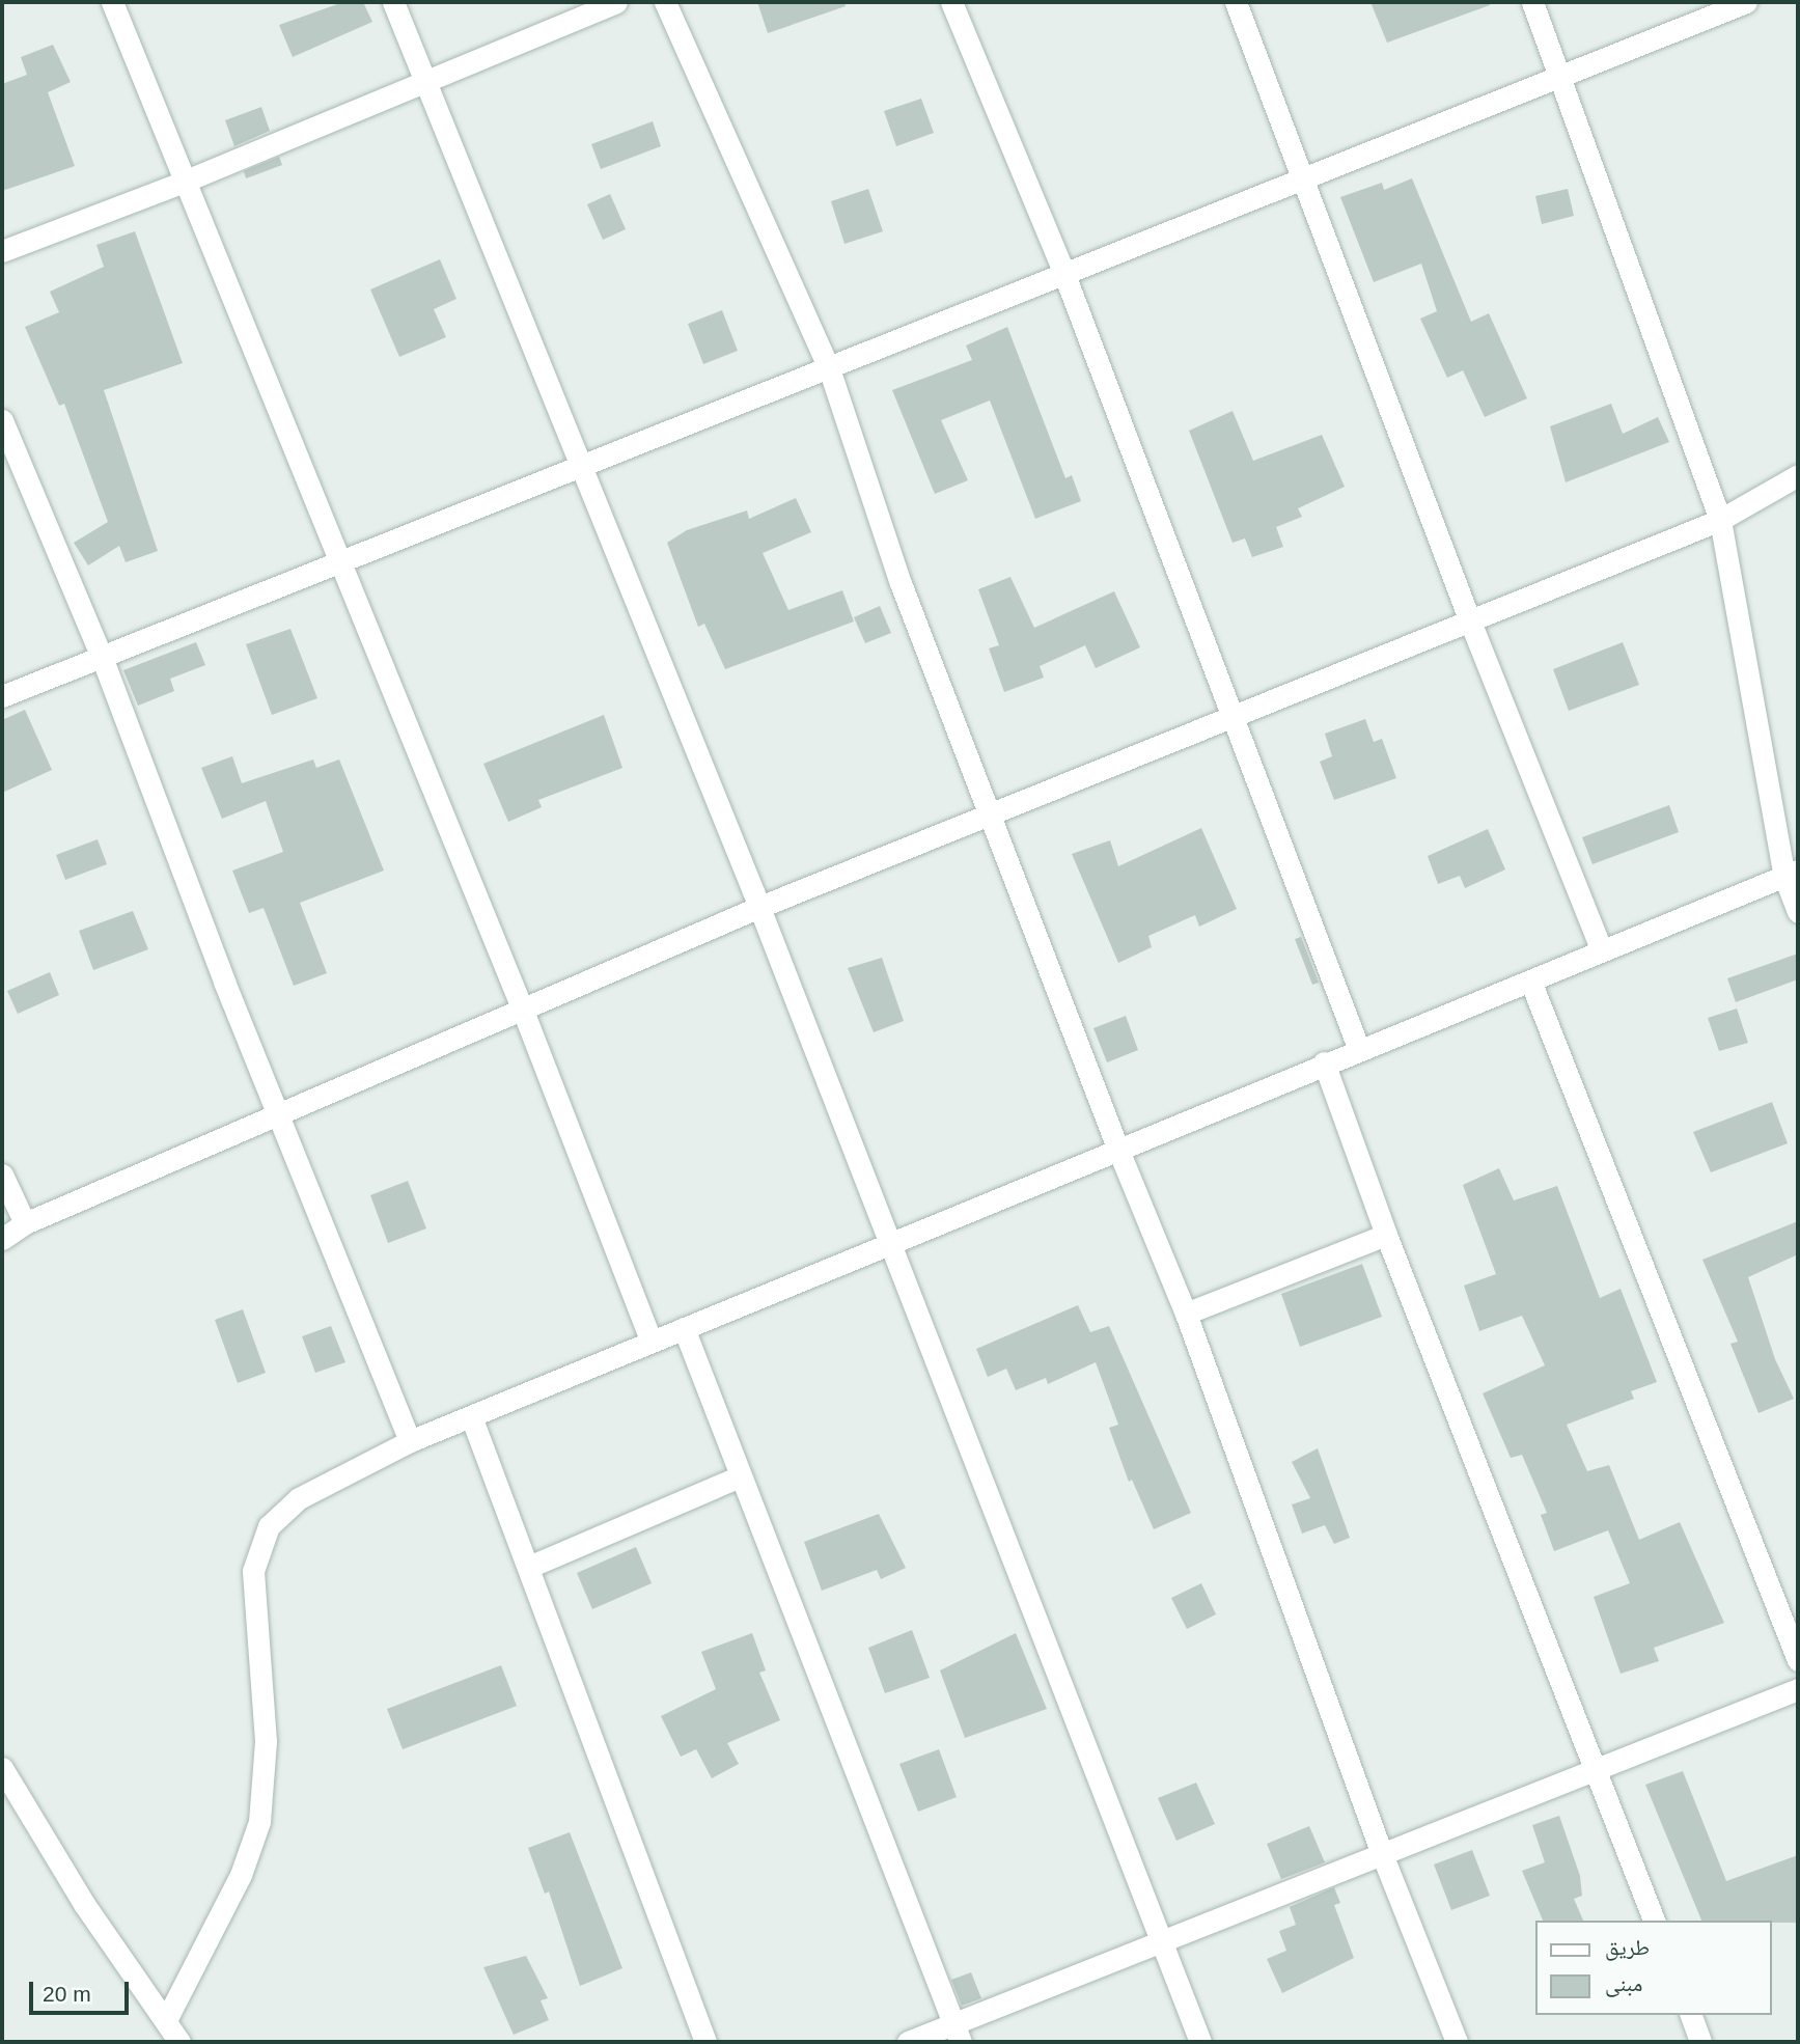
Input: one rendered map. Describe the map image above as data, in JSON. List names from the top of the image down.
{
  "legend": ["طريق", "مبنى"],
  "scale_bar": "20 m"
}
